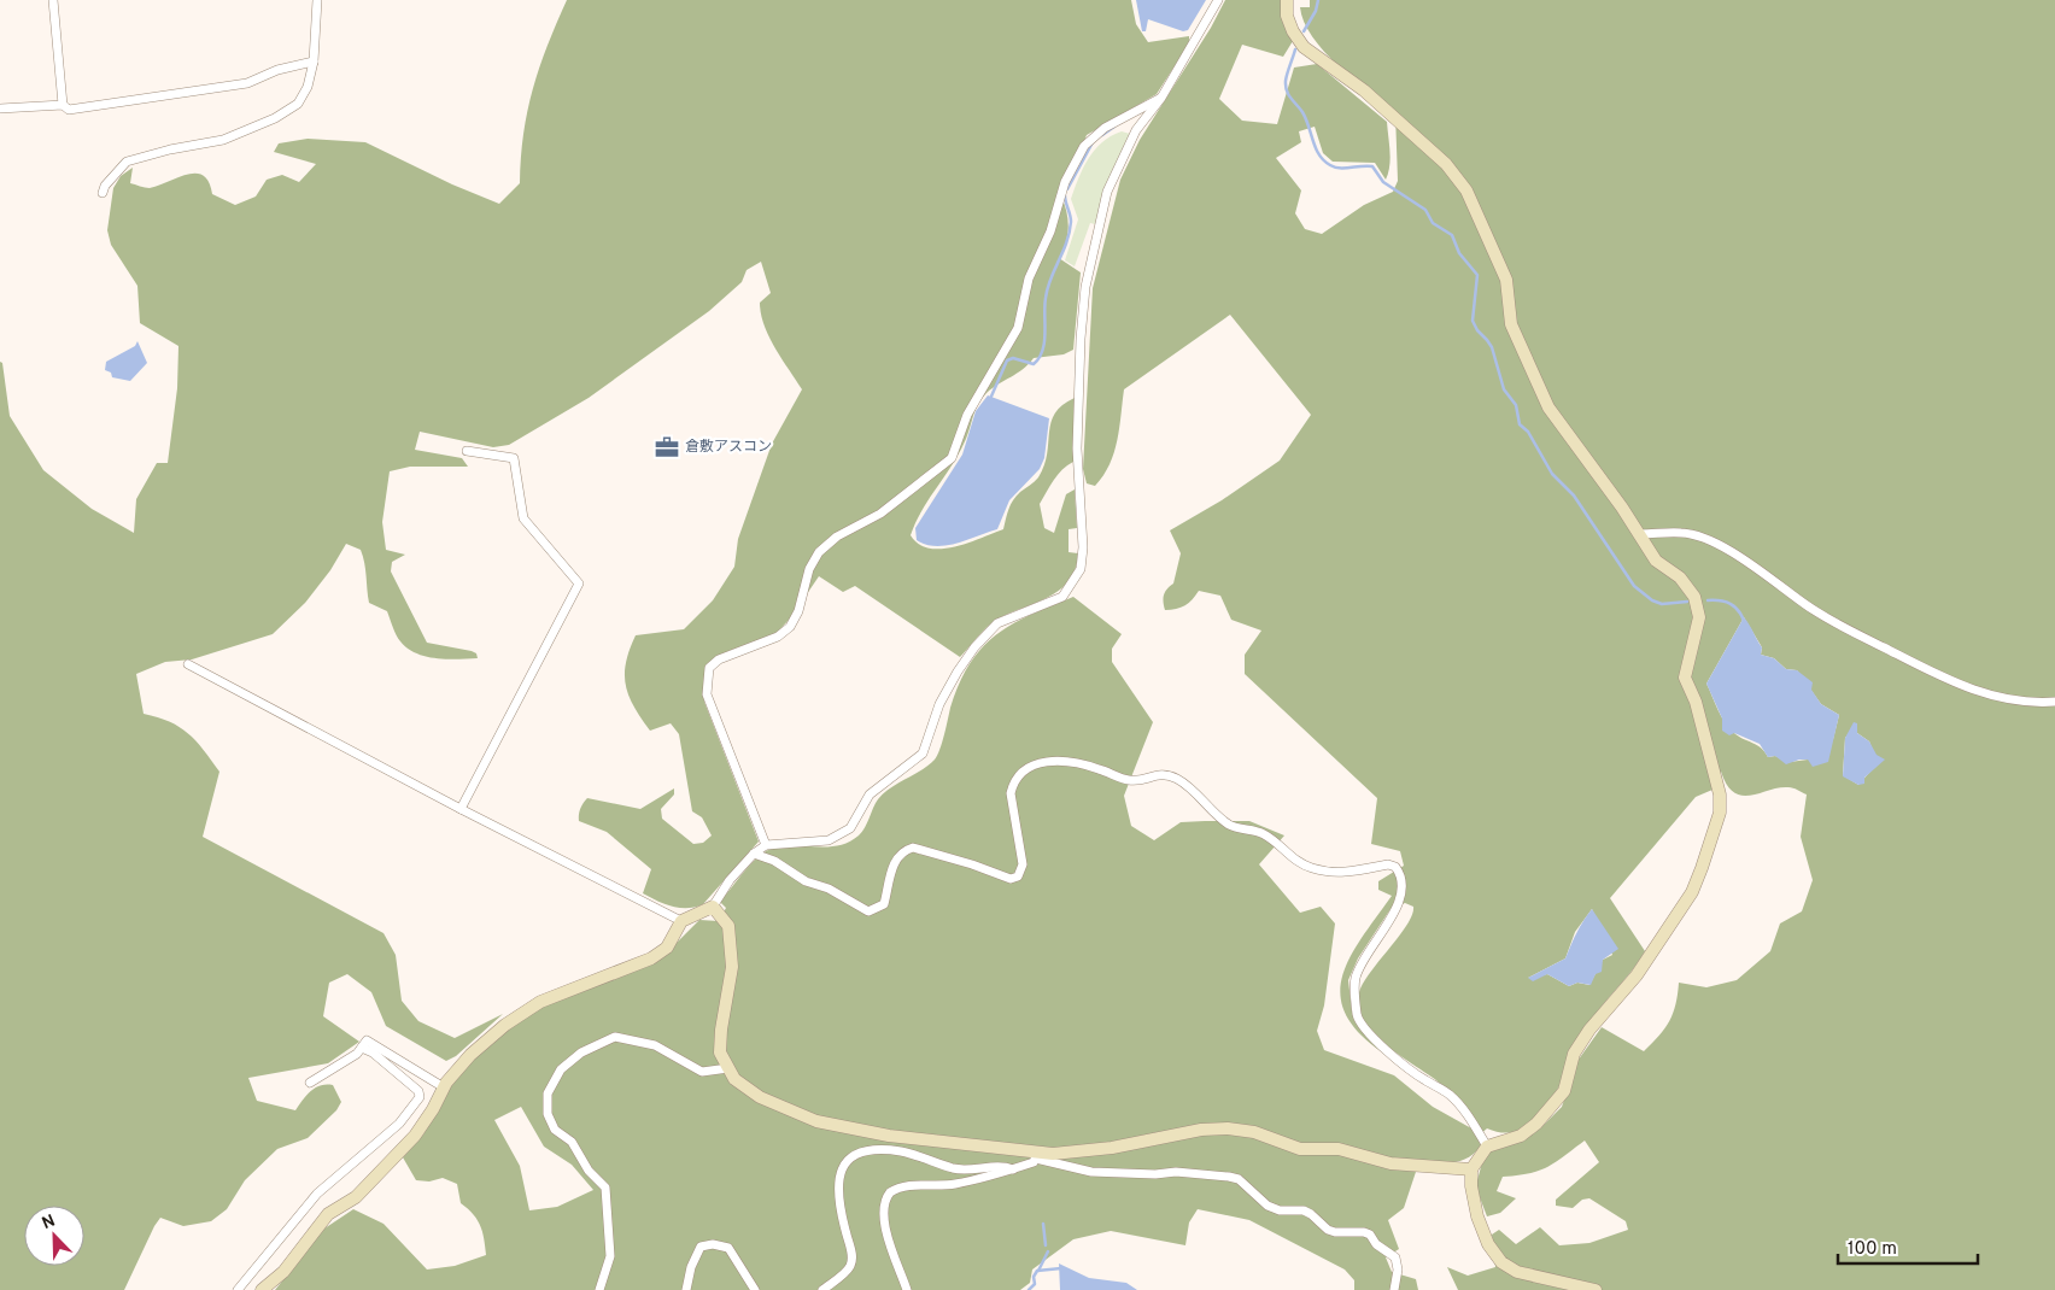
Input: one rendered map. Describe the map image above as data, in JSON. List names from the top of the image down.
{
  "places": {
    "office": ["倉敷アスコン"]
  },
  "scale_bar": "100 m",
  "north": "top left"
}
